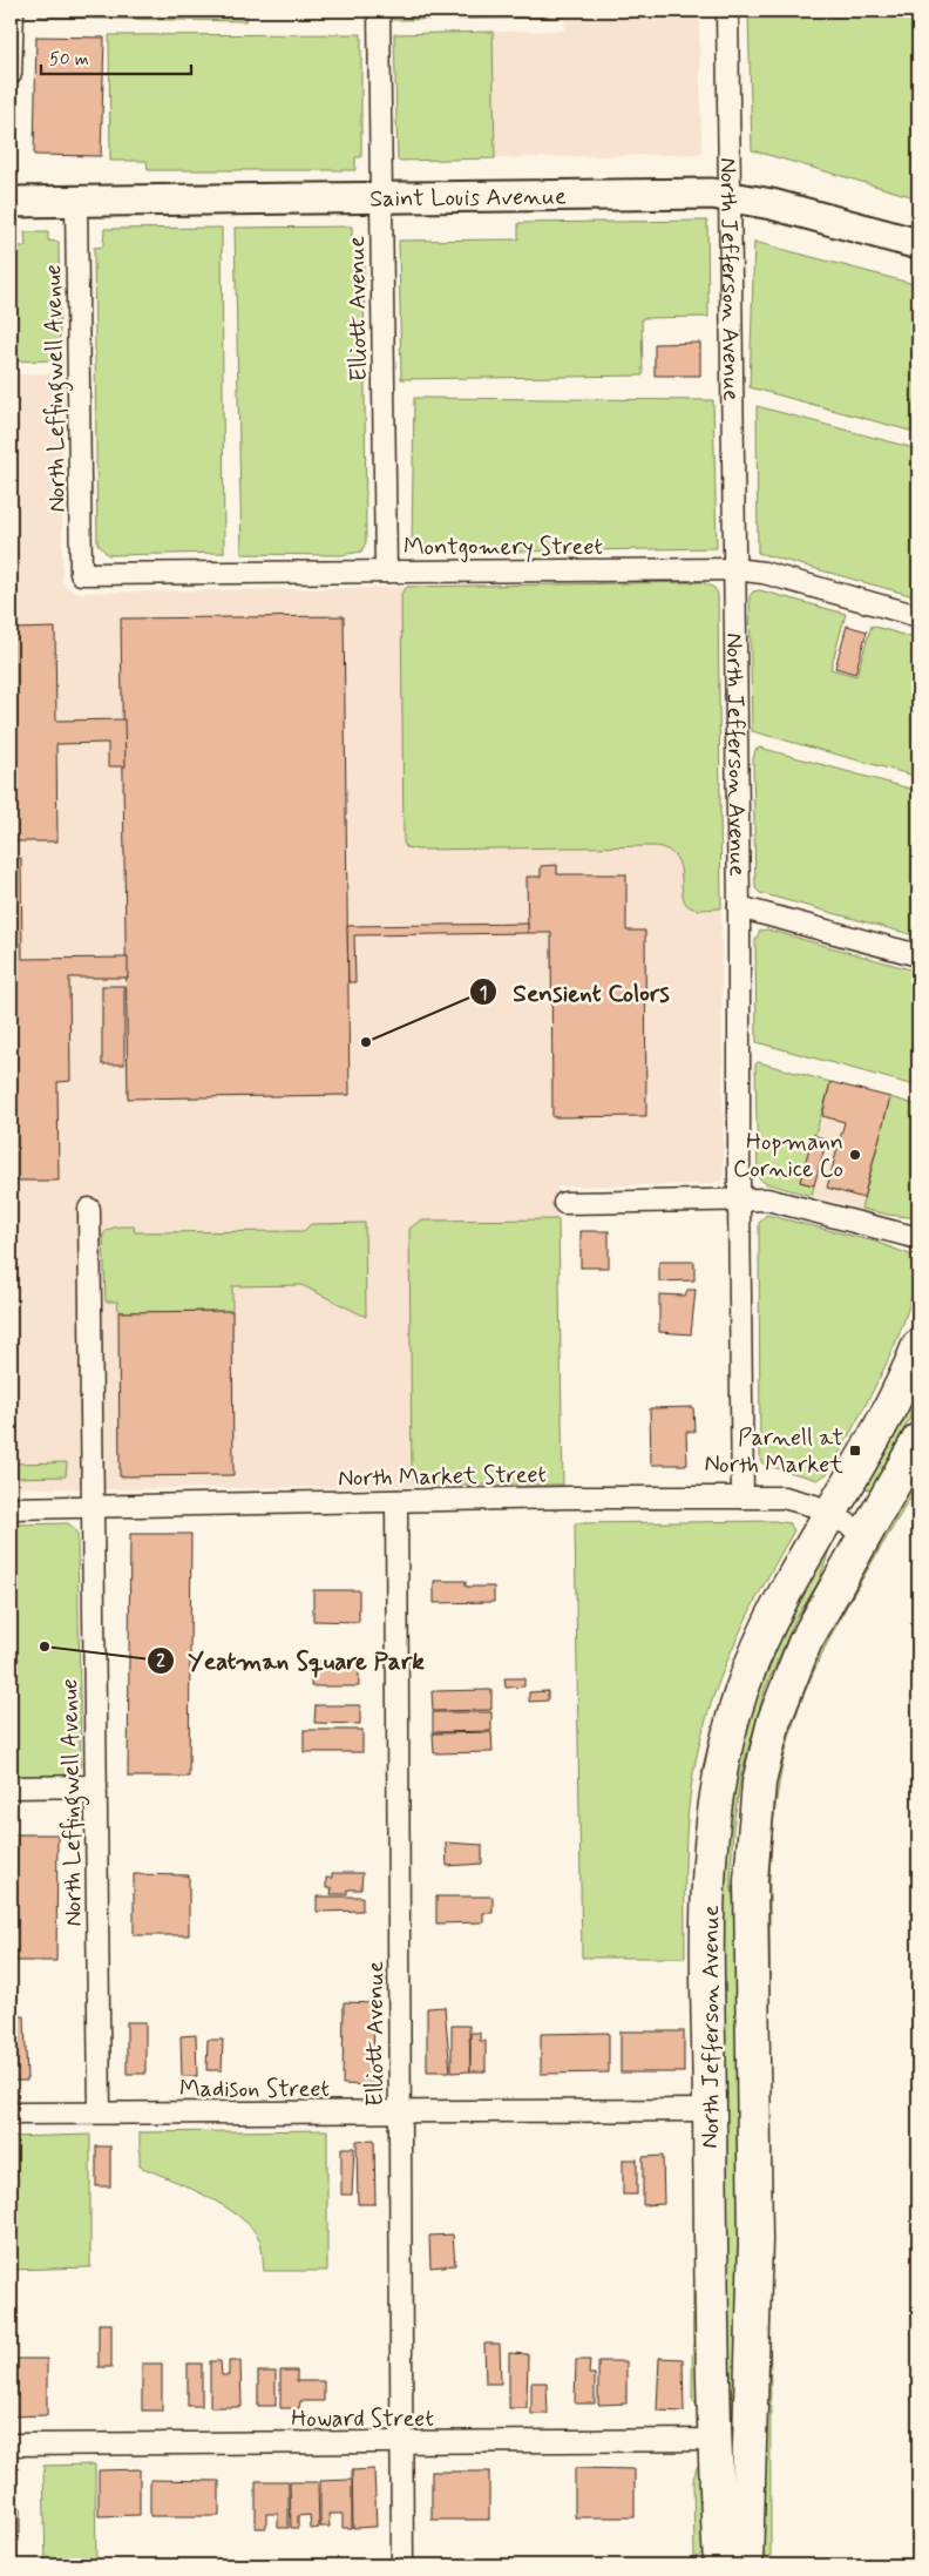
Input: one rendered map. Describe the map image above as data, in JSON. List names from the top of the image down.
{
  "streets": {
    "main road": ["North Jefferson Avenue"],
    "street": [
      "Saint Louis Avenue",
      "Elliott Avenue",
      "North Leffingwell Avenue",
      "Montgomery Street",
      "North Market Street",
      "Madison Street",
      "Howard Street"
    ]
  },
  "crossings": [
    ["Saint Louis Avenue", "North Jefferson Avenue"],
    ["Saint Louis Avenue", "Elliott Avenue"],
    ["Saint Louis Avenue", "North Leffingwell Avenue"],
    ["North Jefferson Avenue", "Montgomery Street"],
    ["North Jefferson Avenue", "North Market Street"],
    ["North Jefferson Avenue", "Madison Street"],
    ["North Jefferson Avenue", "Howard Street"],
    ["Elliott Avenue", "Montgomery Street"],
    ["Elliott Avenue", "North Market Street"],
    ["Elliott Avenue", "Madison Street"],
    ["Elliott Avenue", "Howard Street"],
    ["North Leffingwell Avenue", "Montgomery Street"],
    ["North Leffingwell Avenue", "North Market Street"],
    ["North Leffingwell Avenue", "Madison Street"]
  ],
  "places": {
    "other": ["Sensient Colors", "Hopmann Cornice Co", "Yeatman Square Park"],
    "transit": ["Parnell at North Market"]
  },
  "scale_bar": "50 m"
}
